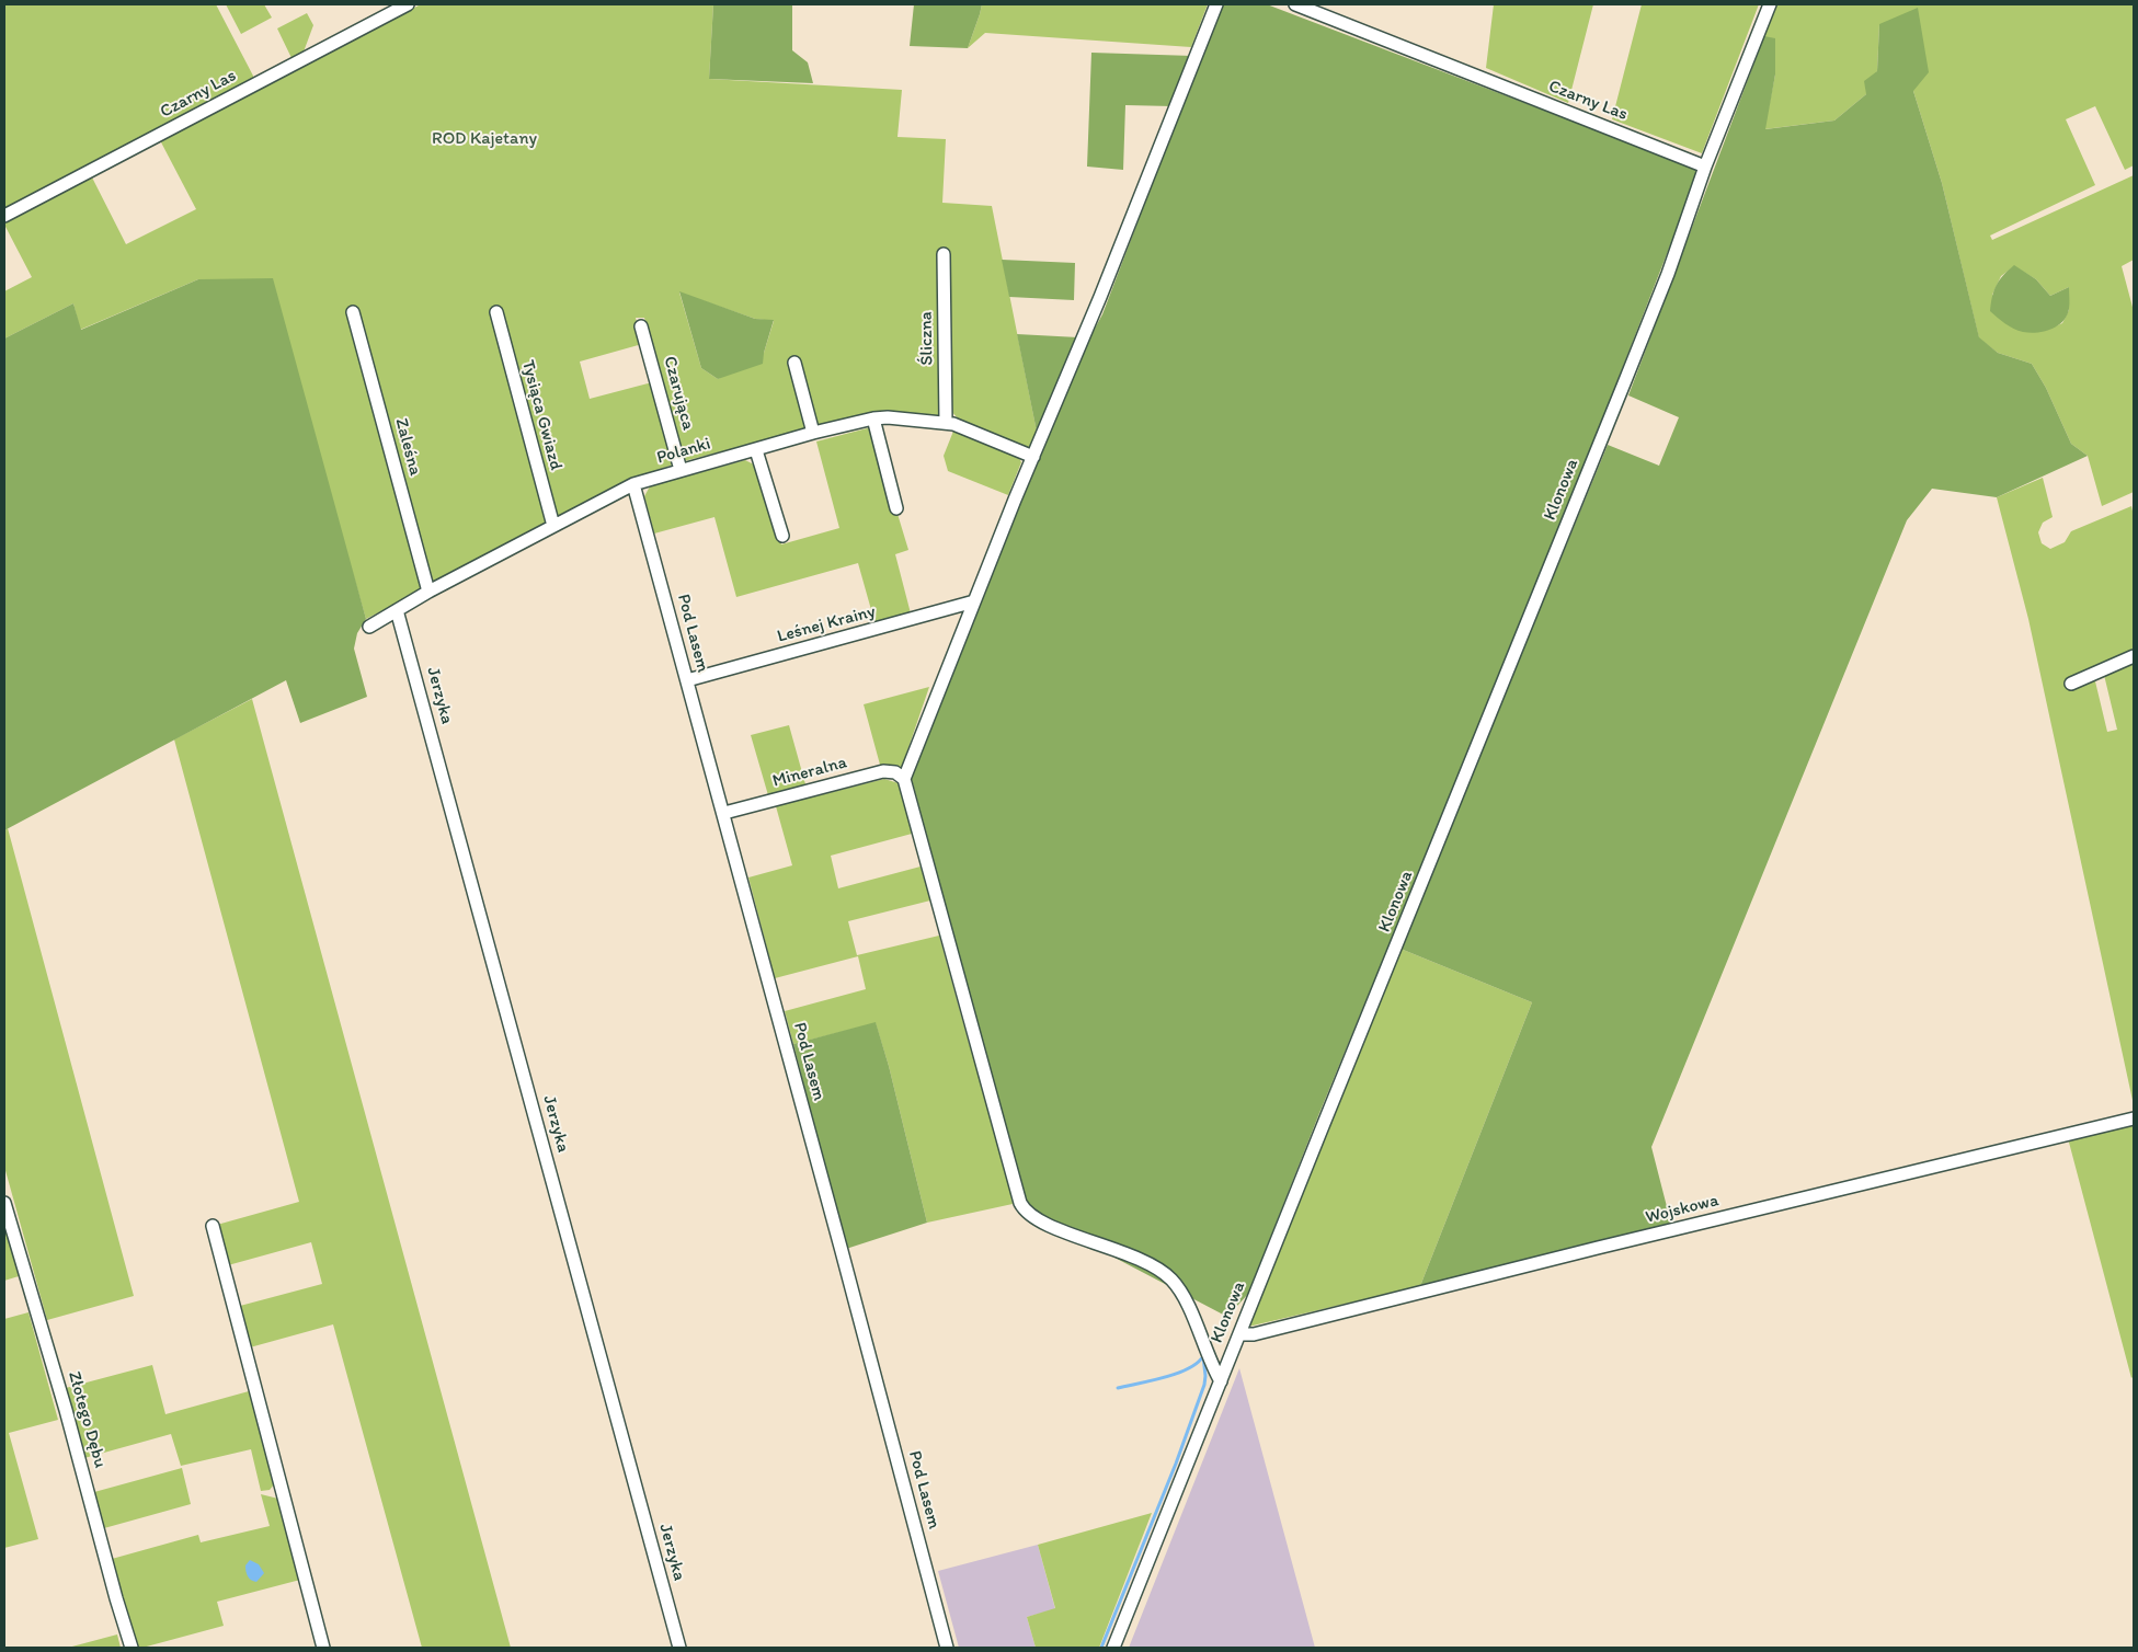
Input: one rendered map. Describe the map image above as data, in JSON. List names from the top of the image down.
{
  "streets": {
    "street": [
      "Czarny Las",
      "Śliczna",
      "Czarująca",
      "Tysiąca Gwiazd",
      "Zaleśna",
      "Polanki",
      "Klonowa",
      "Leśnej Krainy",
      "Pod Lasem",
      "Jerzyka",
      "Mineralna",
      "Wojskowa",
      "Złotego Dębu"
    ]
  },
  "crossings": [
    ["Czarny Las", "Klonowa"],
    ["Śliczna", "Polanki"],
    ["Czarująca", "Polanki"],
    ["Tysiąca Gwiazd", "Polanki"],
    ["Zaleśna", "Polanki"],
    ["Polanki", "Pod Lasem"],
    ["Polanki", "Jerzyka"],
    ["Klonowa", "Wojskowa"],
    ["Leśnej Krainy", "Pod Lasem"],
    ["Pod Lasem", "Mineralna"]
  ],
  "parks": ["ROD Kajetany"]
}
